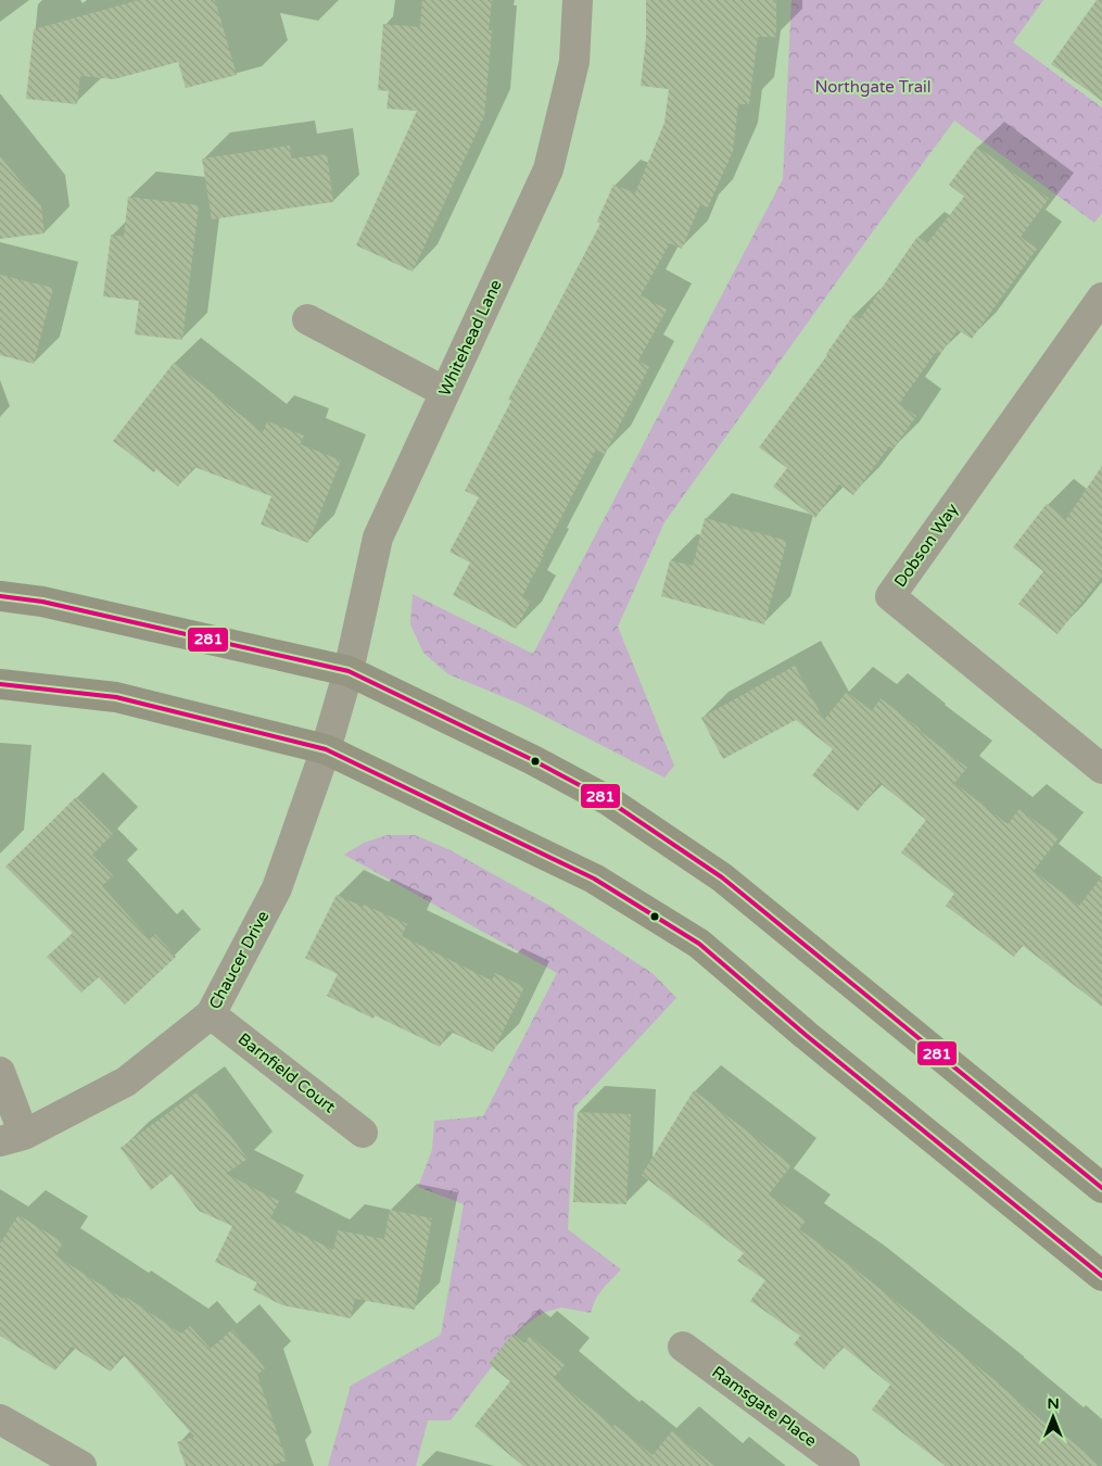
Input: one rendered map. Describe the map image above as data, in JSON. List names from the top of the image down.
{
  "streets": {
    "street": [
      "Whitehead Lane",
      "Dobson Way",
      "Chaucer Drive",
      "Barnfield Court",
      "Ramsgate Place"
    ]
  },
  "crossings": [
    ["Whitehead Lane", "Chaucer Drive"],
    ["Chaucer Drive", "Barnfield Court"]
  ],
  "parks": ["Northgate Trail"],
  "lines": ["transit line 281"],
  "north": "top"
}
